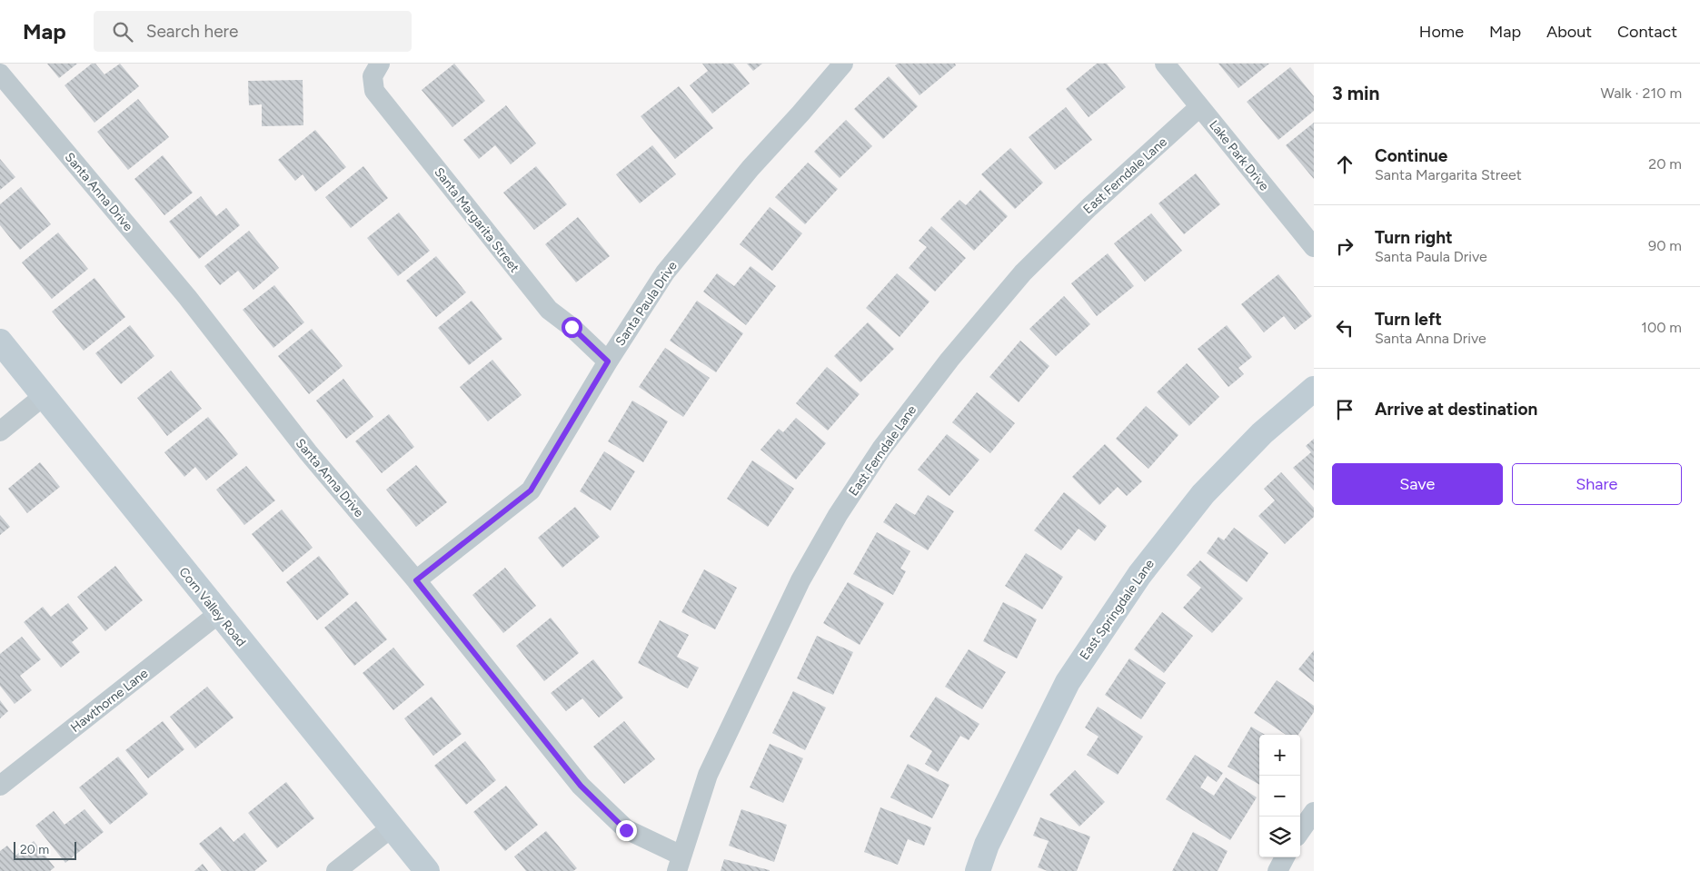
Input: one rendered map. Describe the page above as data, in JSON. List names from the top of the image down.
{
  "streets": {
    "main road": ["Corn Valley Road", "East Springdale Lane"],
    "street": [
      "Lake Park Drive",
      "East Ferndale Lane",
      "Santa Anna Drive",
      "Santa Margarita Street",
      "Santa Paula Drive",
      "Hawthorne Lane"
    ]
  },
  "crossings": [
    ["Lake Park Drive", "East Ferndale Lane"],
    ["East Ferndale Lane", "Santa Anna Drive"],
    ["Santa Anna Drive", "Santa Paula Drive"],
    ["Santa Margarita Street", "Santa Paula Drive"],
    ["Corn Valley Road", "Hawthorne Lane"]
  ],
  "scale_bar": "20 m",
  "page": {
    "header": "Map",
    "search": "Search here",
    "nav": [
      "Home",
      "Map",
      "About",
      "Contact"
    ],
    "heading": ["3 min", "Walk · 210 m"],
    "list": [
      ["Continue", "Santa Margarita Street", "20 m"],
      ["Turn right", "Santa Paula Drive", "90 m"],
      ["Turn left", "Santa Anna Drive", "100 m"],
      "Arrive at destination"
    ],
    "buttons": ["Save", "Share"],
    "map_buttons": ["+", "−"],
    "scale": "20 m"
  }
}
